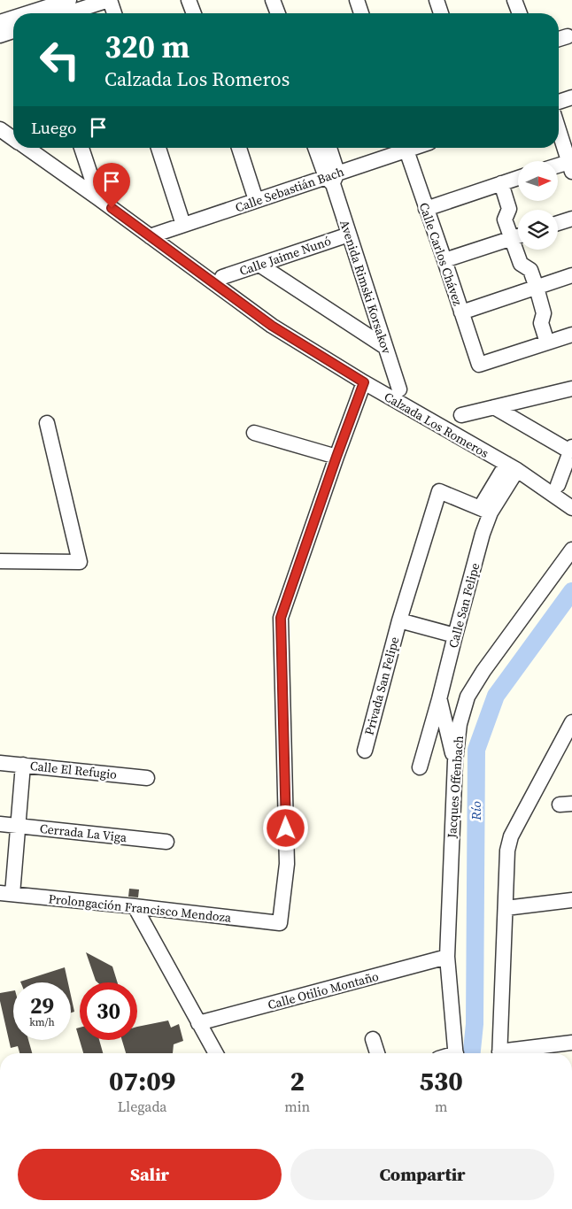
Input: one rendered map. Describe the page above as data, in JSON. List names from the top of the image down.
{
  "streets": {
    "street": [
      "Calle Sebastián Bach",
      "Calle Carlos Chávez",
      "Calle Jaime Nunó",
      "Avenida Rimski Korsakov",
      "Calzada Los Romeros",
      "Calle San Felipe",
      "Privada San Felipe",
      "Calle El Refugio",
      "Jacques Offenbach",
      "Cerrada La Viga",
      "Prolongación Francisco Mendoza",
      "Calle Otilio Montaño"
    ]
  },
  "crossings": [
    ["Calle Sebastián Bach", "Avenida Rimski Korsakov"],
    ["Calle Sebastián Bach", "Calzada Los Romeros"],
    ["Calle Jaime Nunó", "Avenida Rimski Korsakov"],
    ["Calzada Los Romeros", "Calle San Felipe"],
    ["Jacques Offenbach", "Calle Otilio Montaño"]
  ],
  "water": ["Río"],
  "north": "right",
  "page": {
    "turn": ["320 m", "Calzada Los Romeros"],
    "then": "Luego",
    "speed": "29 km/h",
    "limit": "30",
    "eta": [
      "07:09",
      "Llegada",
      "2",
      "min",
      "530",
      "m"
    ],
    "buttons": ["Salir", "Compartir"]
  }
}
